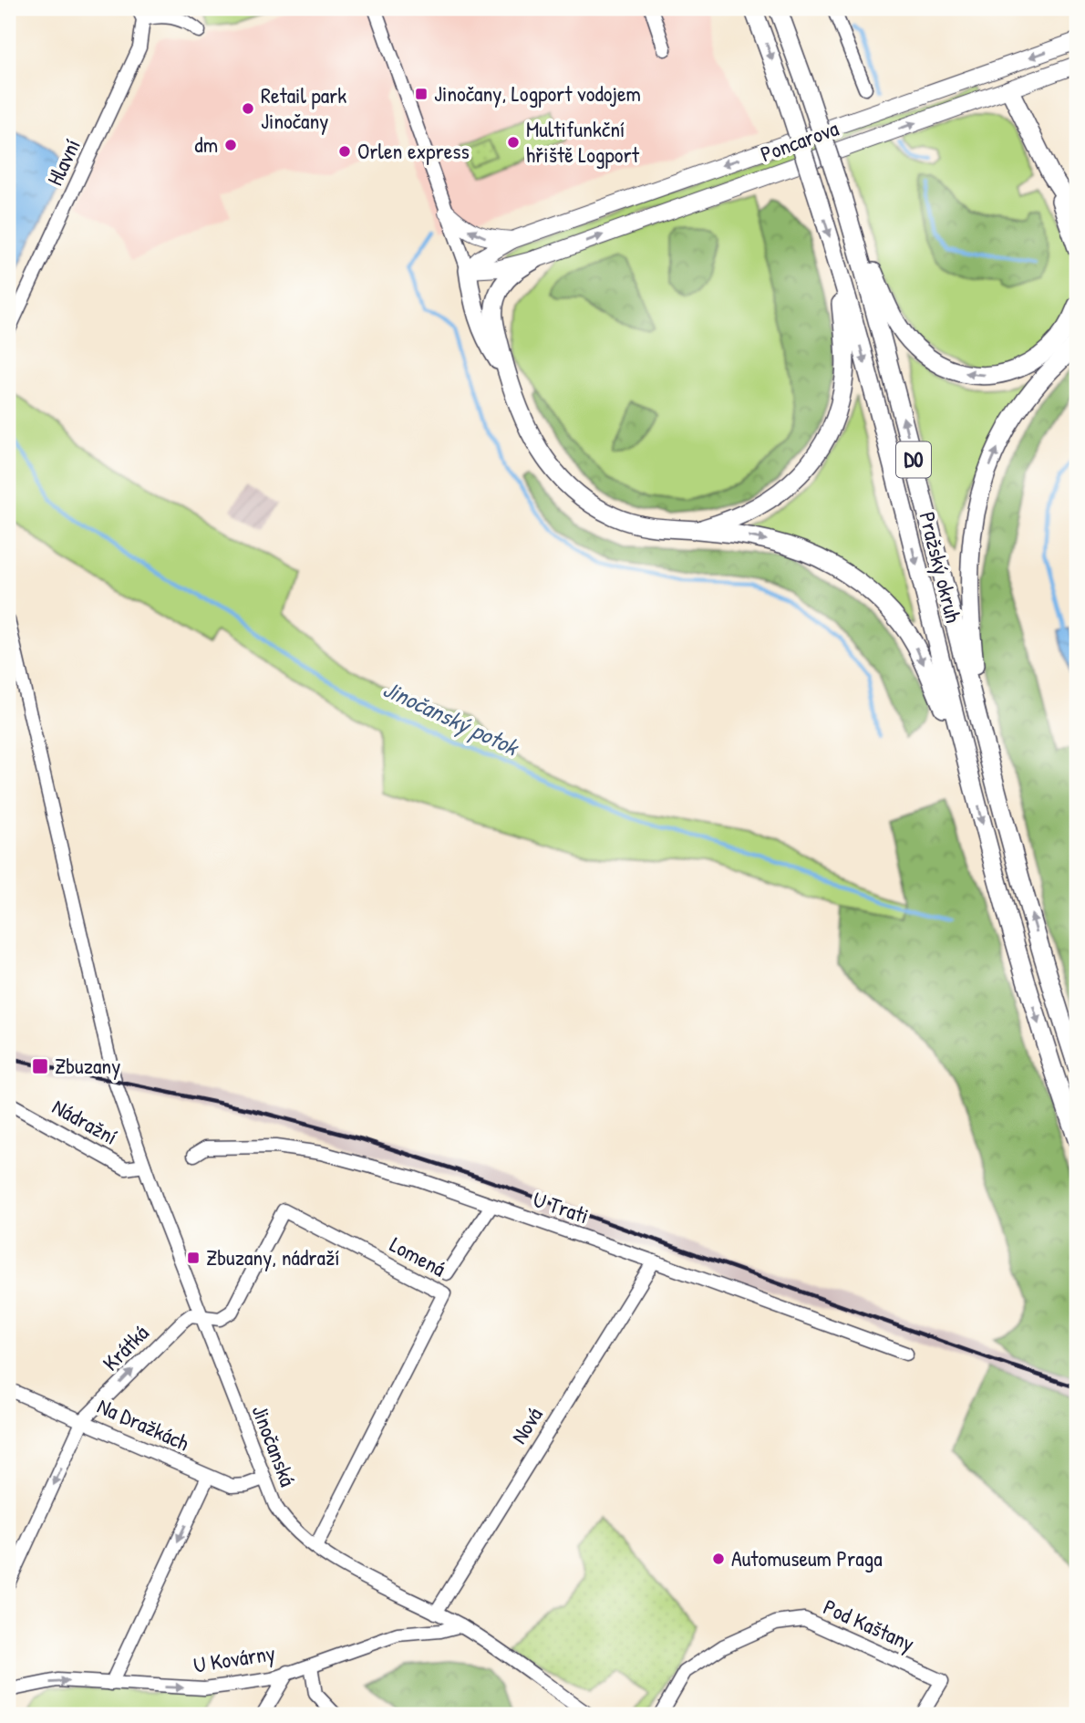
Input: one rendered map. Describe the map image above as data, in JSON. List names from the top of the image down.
{
  "streets": {
    "highway": ["D0", "Pražský okruh"],
    "main road": ["Poncarova"],
    "street": [
      "Hlavní",
      "Nádražní",
      "U Trati",
      "Lomená",
      "Krátká",
      "Na Dražkách",
      "Nová",
      "Jinočanská",
      "Pod Kaštany",
      "U Kovárny"
    ]
  },
  "crossings": [
    ["Nádražní", "Jinočanská"],
    ["U Trati", "Nová"],
    ["Lomená", "Krátká"],
    ["Lomená", "Jinočanská"],
    ["Krátká", "Na Dražkách"],
    ["Krátká", "Jinočanská"],
    ["Na Dražkách", "Jinočanská"],
    ["Nová", "Jinočanská"],
    ["Jinočanská", "U Kovárny"]
  ],
  "one_way": ["Krátká", "U Kovárny"],
  "water": ["Jinočanský potok"],
  "places": {
    "transit": ["Jinočany, Logport vodojem", "Zbuzany", "Zbuzany, nádraží"],
    "other": [
      "Retail park Jinočany",
      "Multifunkční hřiště Logport",
      "dm",
      "Orlen express",
      "Automuseum Praga"
    ]
  }
}
